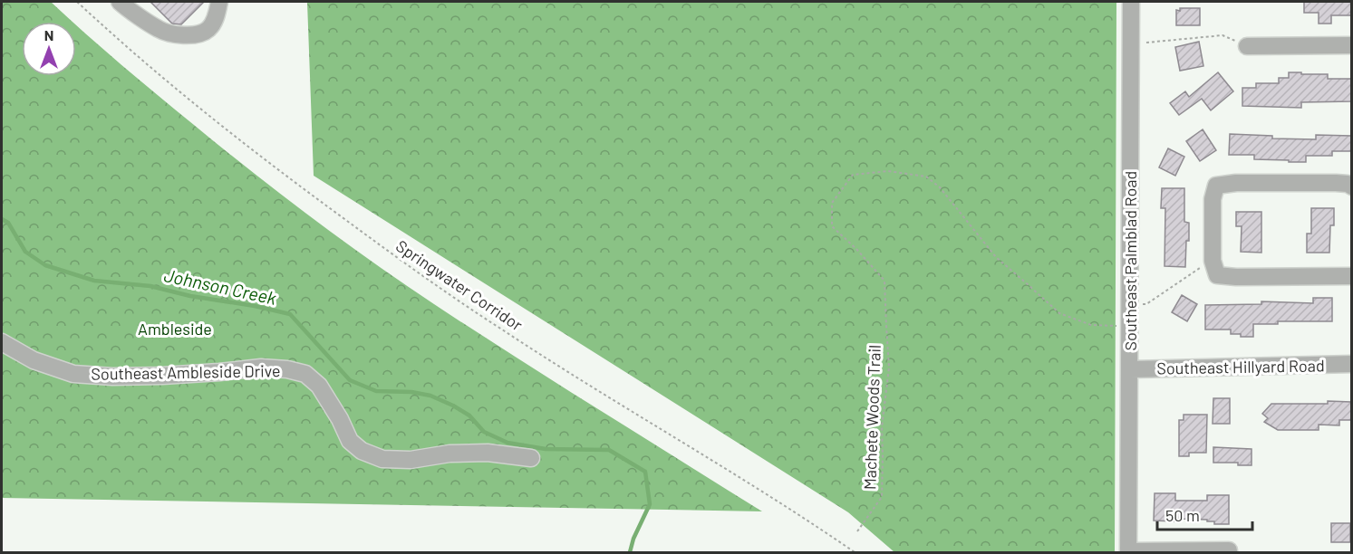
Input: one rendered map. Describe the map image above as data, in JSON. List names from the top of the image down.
{
  "streets": {
    "street": ["Southeast Palmblad Road", "Southeast Hillyard Road", "Southeast Ambleside Drive"],
    "path": ["Springwater Corridor", "Machete Woods Trail"]
  },
  "crossings": [
    ["Southeast Palmblad Road", "Southeast Hillyard Road"],
    ["Southeast Palmblad Road", "Machete Woods Trail"]
  ],
  "water": ["Johnson Creek"],
  "parks": ["Ambleside"],
  "scale_bar": "50 m",
  "north": "top"
}
